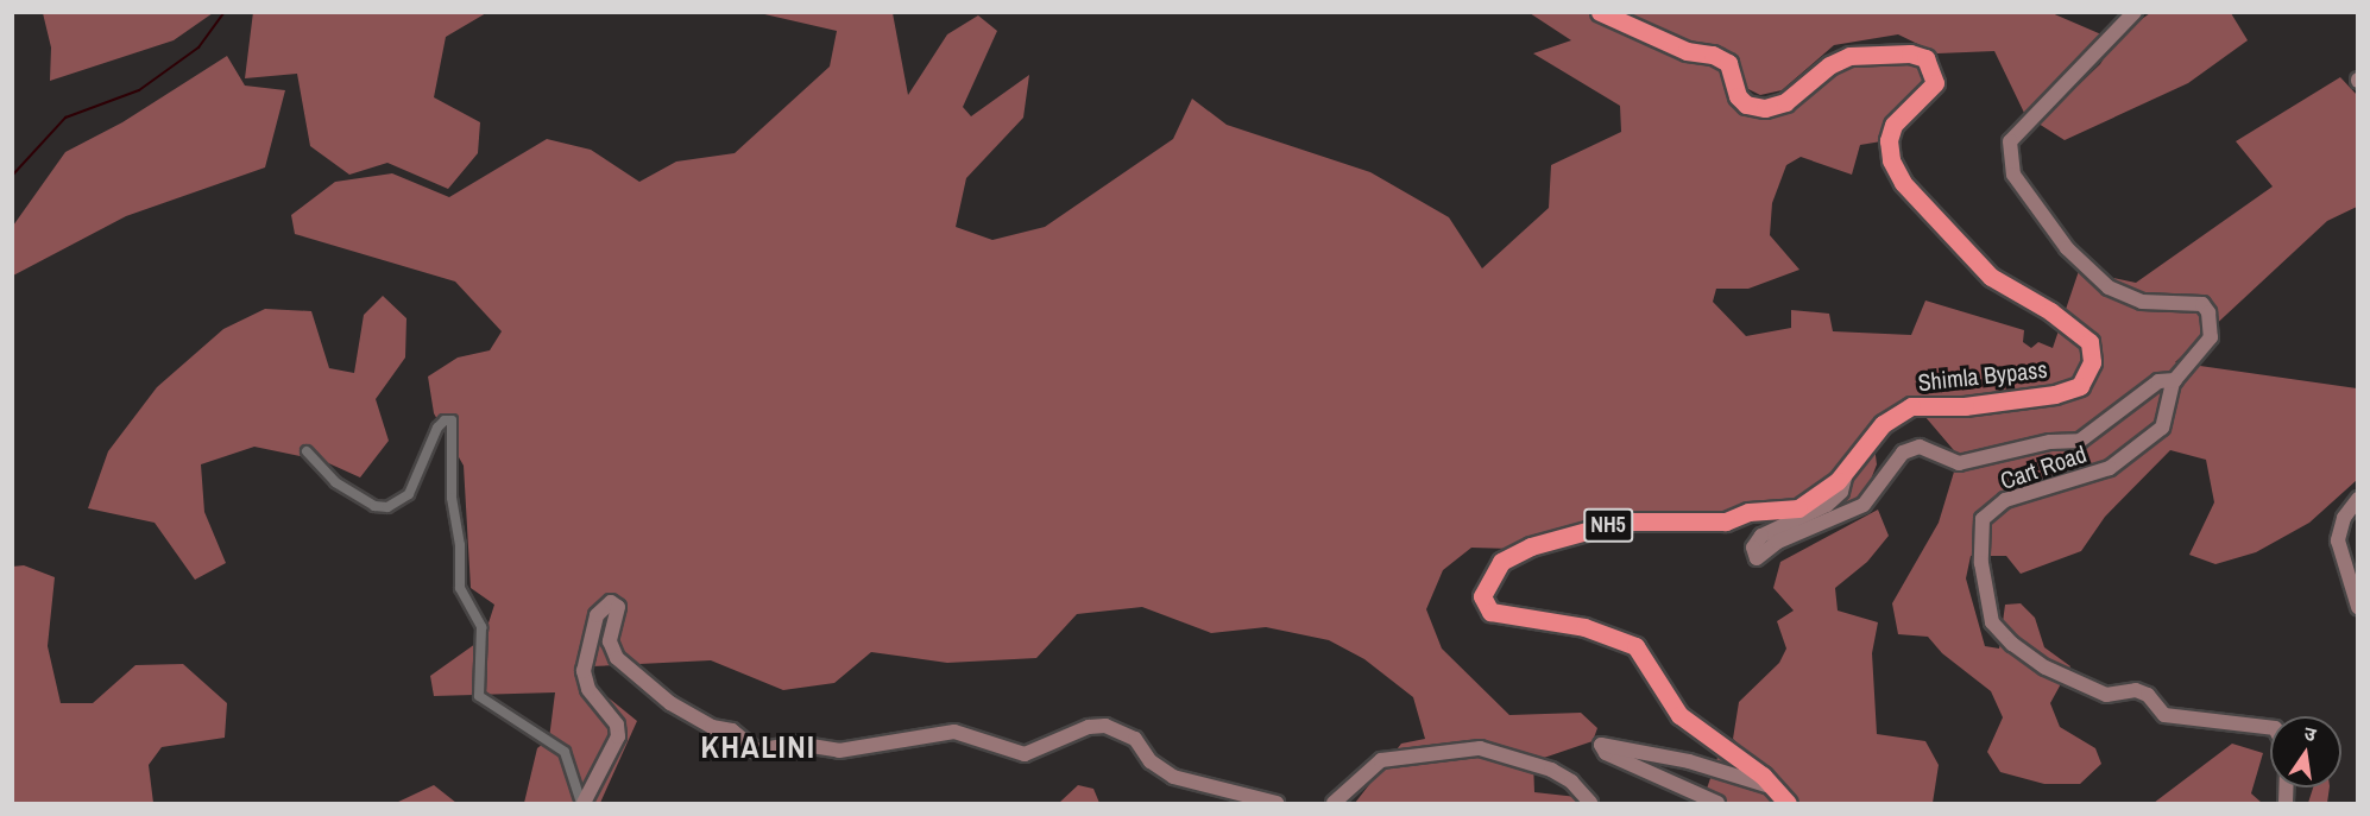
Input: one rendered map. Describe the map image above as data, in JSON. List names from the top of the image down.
{
  "streets": {
    "highway": ["Shimla Bypass", "NH5"],
    "main road": ["Cart Road"]
  },
  "crossings": [
    ["Shimla Bypass", "Cart Road"]
  ],
  "districts": ["KHALINI"],
  "north": "top"
}
